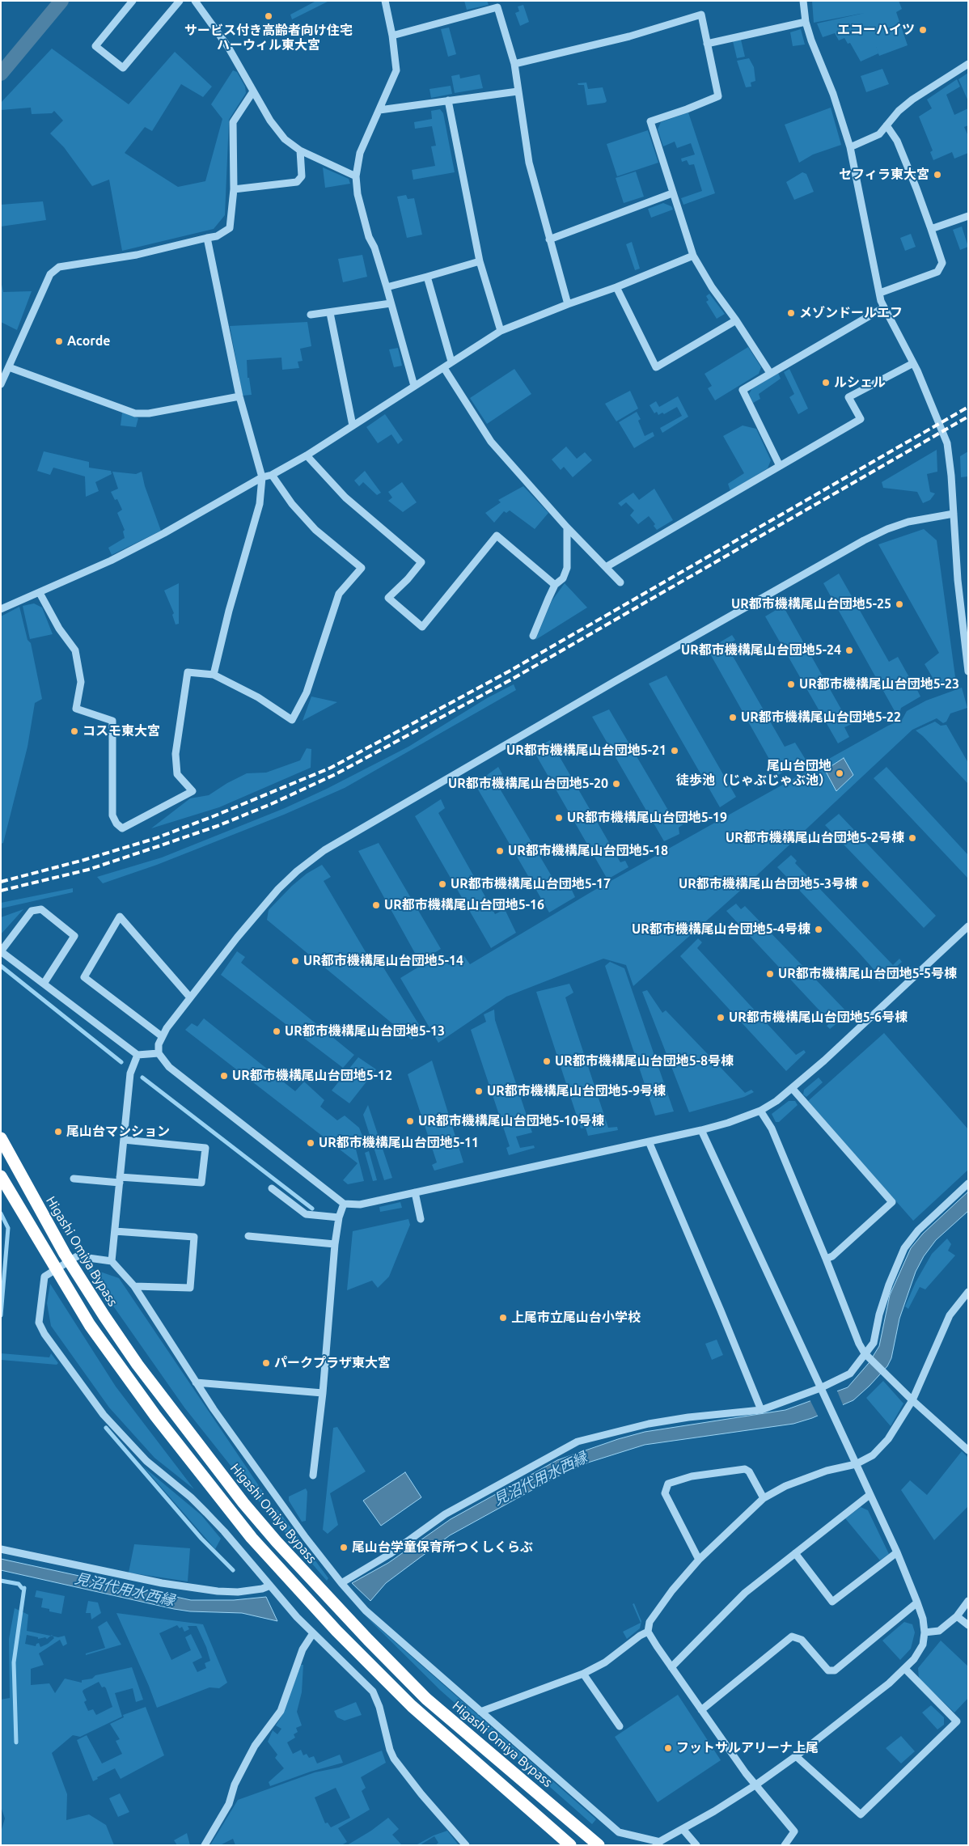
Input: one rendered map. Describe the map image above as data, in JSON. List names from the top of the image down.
{
  "streets": {
    "highway": ["Higashi Omiya Bypass"]
  },
  "water": ["見沼代用水西縁"],
  "places": [
    "サービス付き高齢者向け住宅 ハーウィル東大宮",
    "エコーハイツ",
    "セフィラ東大宮",
    "メゾンドールエフ",
    "Acorde",
    "ルシェル",
    "UR都市機構尾山台団地5-25",
    "UR都市機構尾山台団地5-24",
    "UR都市機構尾山台団地5-23",
    "UR都市機構尾山台団地5-22",
    "コスモ東大宮",
    "UR都市機構尾山台団地5-21",
    "尾山台団地 徒歩池（じゃぶじゃぶ池）",
    "UR都市機構尾山台団地5-20",
    "UR都市機構尾山台団地5-19",
    "UR都市機構尾山台団地5-2号棟",
    "UR都市機構尾山台団地5-18",
    "UR都市機構尾山台団地5-17",
    "UR都市機構尾山台団地5-3号棟",
    "UR都市機構尾山台団地5-16",
    "UR都市機構尾山台団地5-4号棟",
    "UR都市機構尾山台団地5-14",
    "UR都市機構尾山台団地5-5号棟",
    "UR都市機構尾山台団地5-6号棟",
    "UR都市機構尾山台団地5-13",
    "UR都市機構尾山台団地5-8号棟",
    "UR都市機構尾山台団地5-12",
    "UR都市機構尾山台団地5-9号棟",
    "UR都市機構尾山台団地5-10号棟",
    "尾山台マンション",
    "UR都市機構尾山台団地5-11",
    "上尾市立尾山台小学校",
    "パークプラザ東大宮",
    "尾山台学童保育所つくしくらぶ",
    "フットサルアリーナ上尾"
  ]
}
